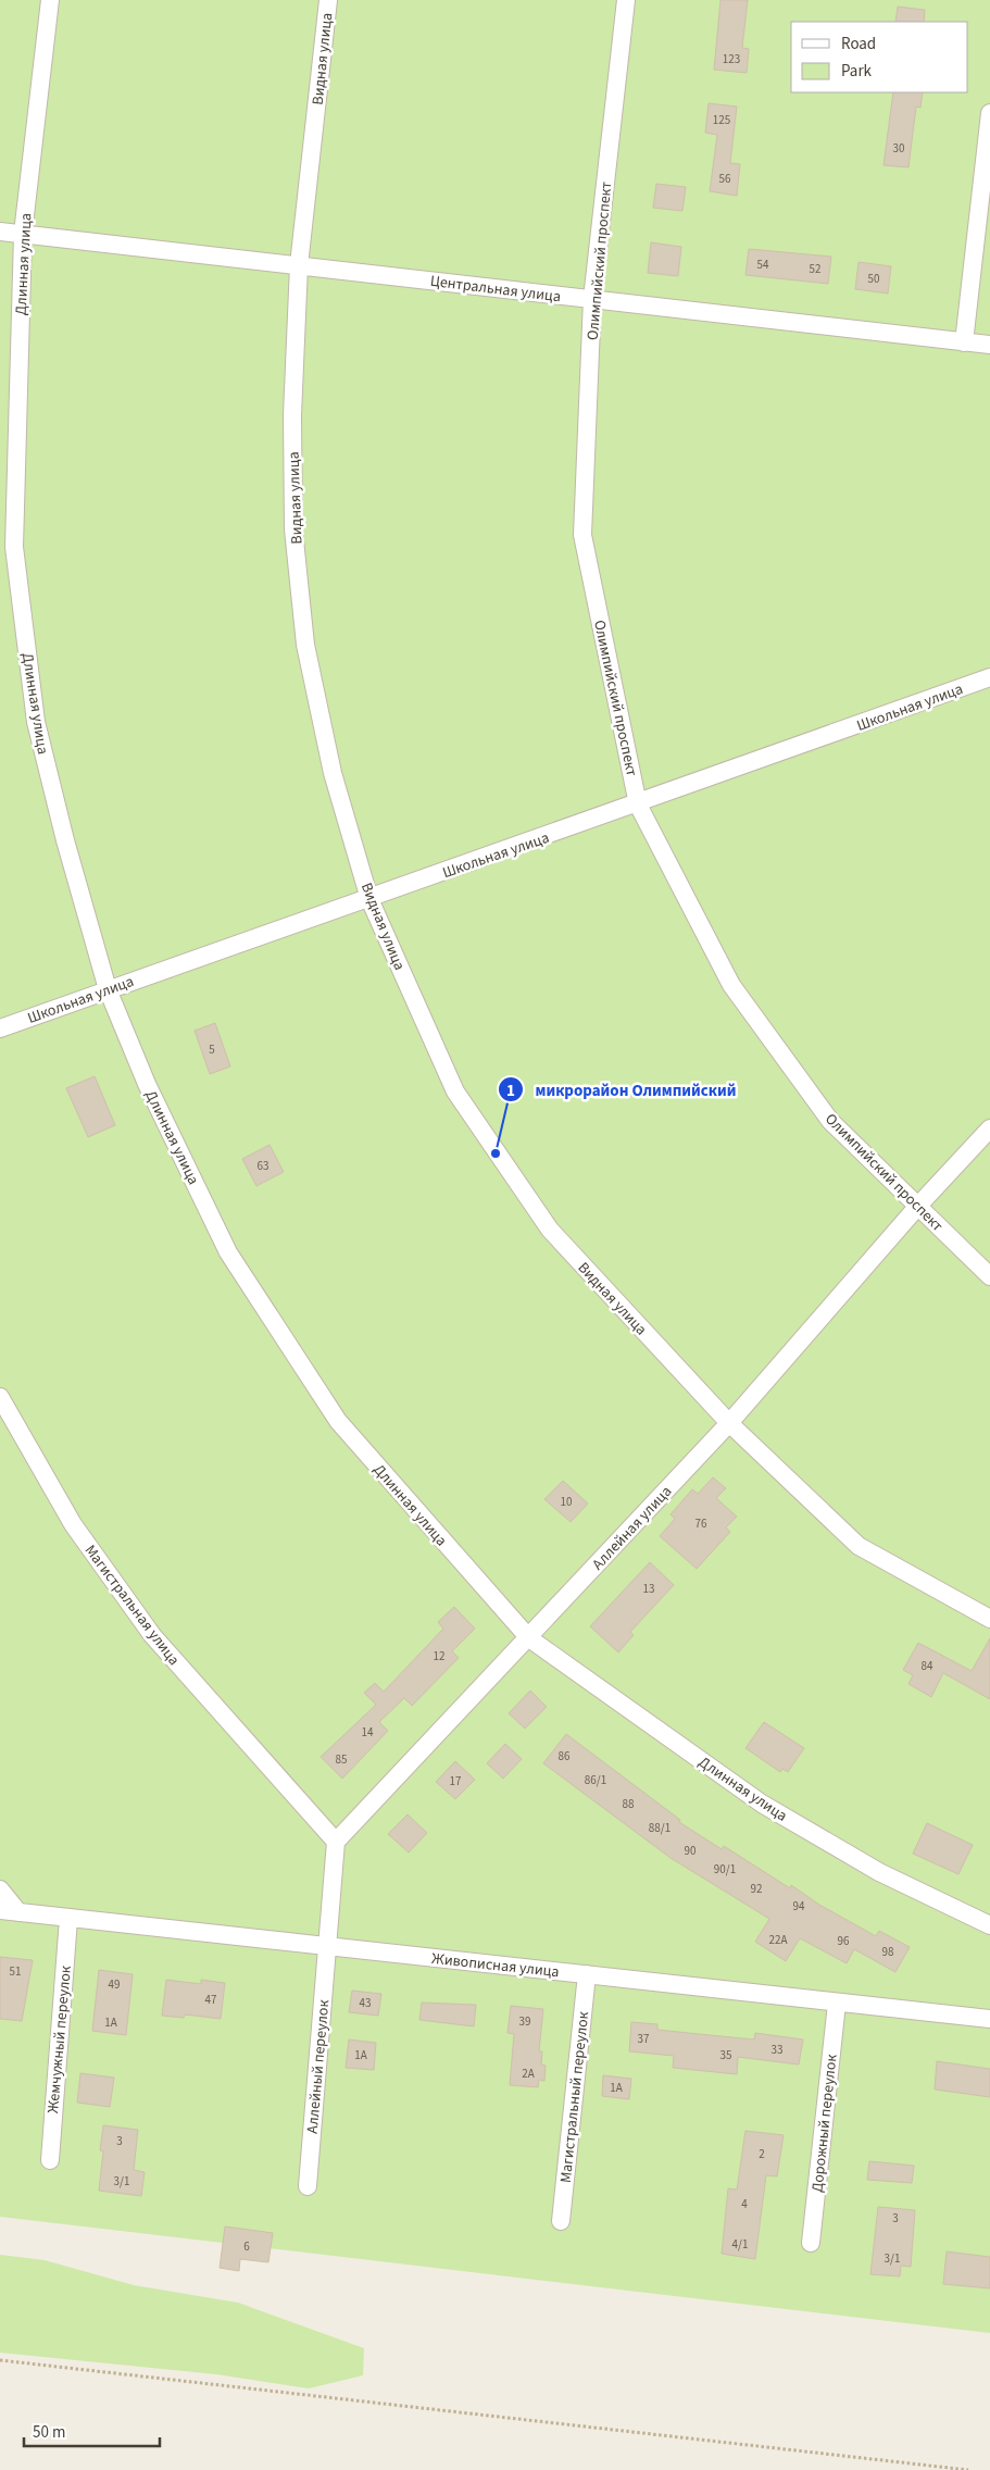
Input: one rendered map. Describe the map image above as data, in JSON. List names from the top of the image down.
{
  "streets": {
    "street": [
      "Видная улица",
      "Олимпийский проспект",
      "Длинная улица",
      "Центральная улица",
      "Школьная улица",
      "Аллейная улица",
      "Магистральная улица",
      "Живописная улица",
      "Жемчужный переулок",
      "Аллейный переулок",
      "Магистральный переулок",
      "Дорожный переулок"
    ]
  },
  "crossings": [
    ["Видная улица", "Центральная улица"],
    ["Видная улица", "Школьная улица"],
    ["Видная улица", "Аллейная улица"],
    ["Олимпийский проспект", "Центральная улица"],
    ["Олимпийский проспект", "Школьная улица"],
    ["Олимпийский проспект", "Аллейная улица"],
    ["Длинная улица", "Центральная улица"],
    ["Длинная улица", "Школьная улица"],
    ["Длинная улица", "Аллейная улица"],
    ["Аллейная улица", "Магистральная улица"],
    ["Живописная улица", "Жемчужный переулок"],
    ["Живописная улица", "Аллейный переулок"],
    ["Живописная улица", "Магистральный переулок"],
    ["Живописная улица", "Дорожный переулок"]
  ],
  "places": ["микрорайон Олимпийский"],
  "house_numbers": [
    "123",
    "125",
    "30",
    "56",
    "54",
    "52",
    "50",
    "5",
    "63",
    "10",
    "76",
    "13",
    "12",
    "84",
    "14",
    "86",
    "85",
    "86/1",
    "17",
    "88",
    "88/1",
    "90",
    "90/1",
    "92",
    "94",
    "22А",
    "96",
    "98",
    "51",
    "49",
    "47",
    "43",
    "39",
    "1А",
    "37",
    "33",
    "1А",
    "35",
    "2А",
    "1А",
    "3",
    "2",
    "3/1",
    "4",
    "3",
    "4/1",
    "6",
    "3/1"
  ],
  "legend": ["Road", "Park"],
  "scale_bar": "50 m"
}
